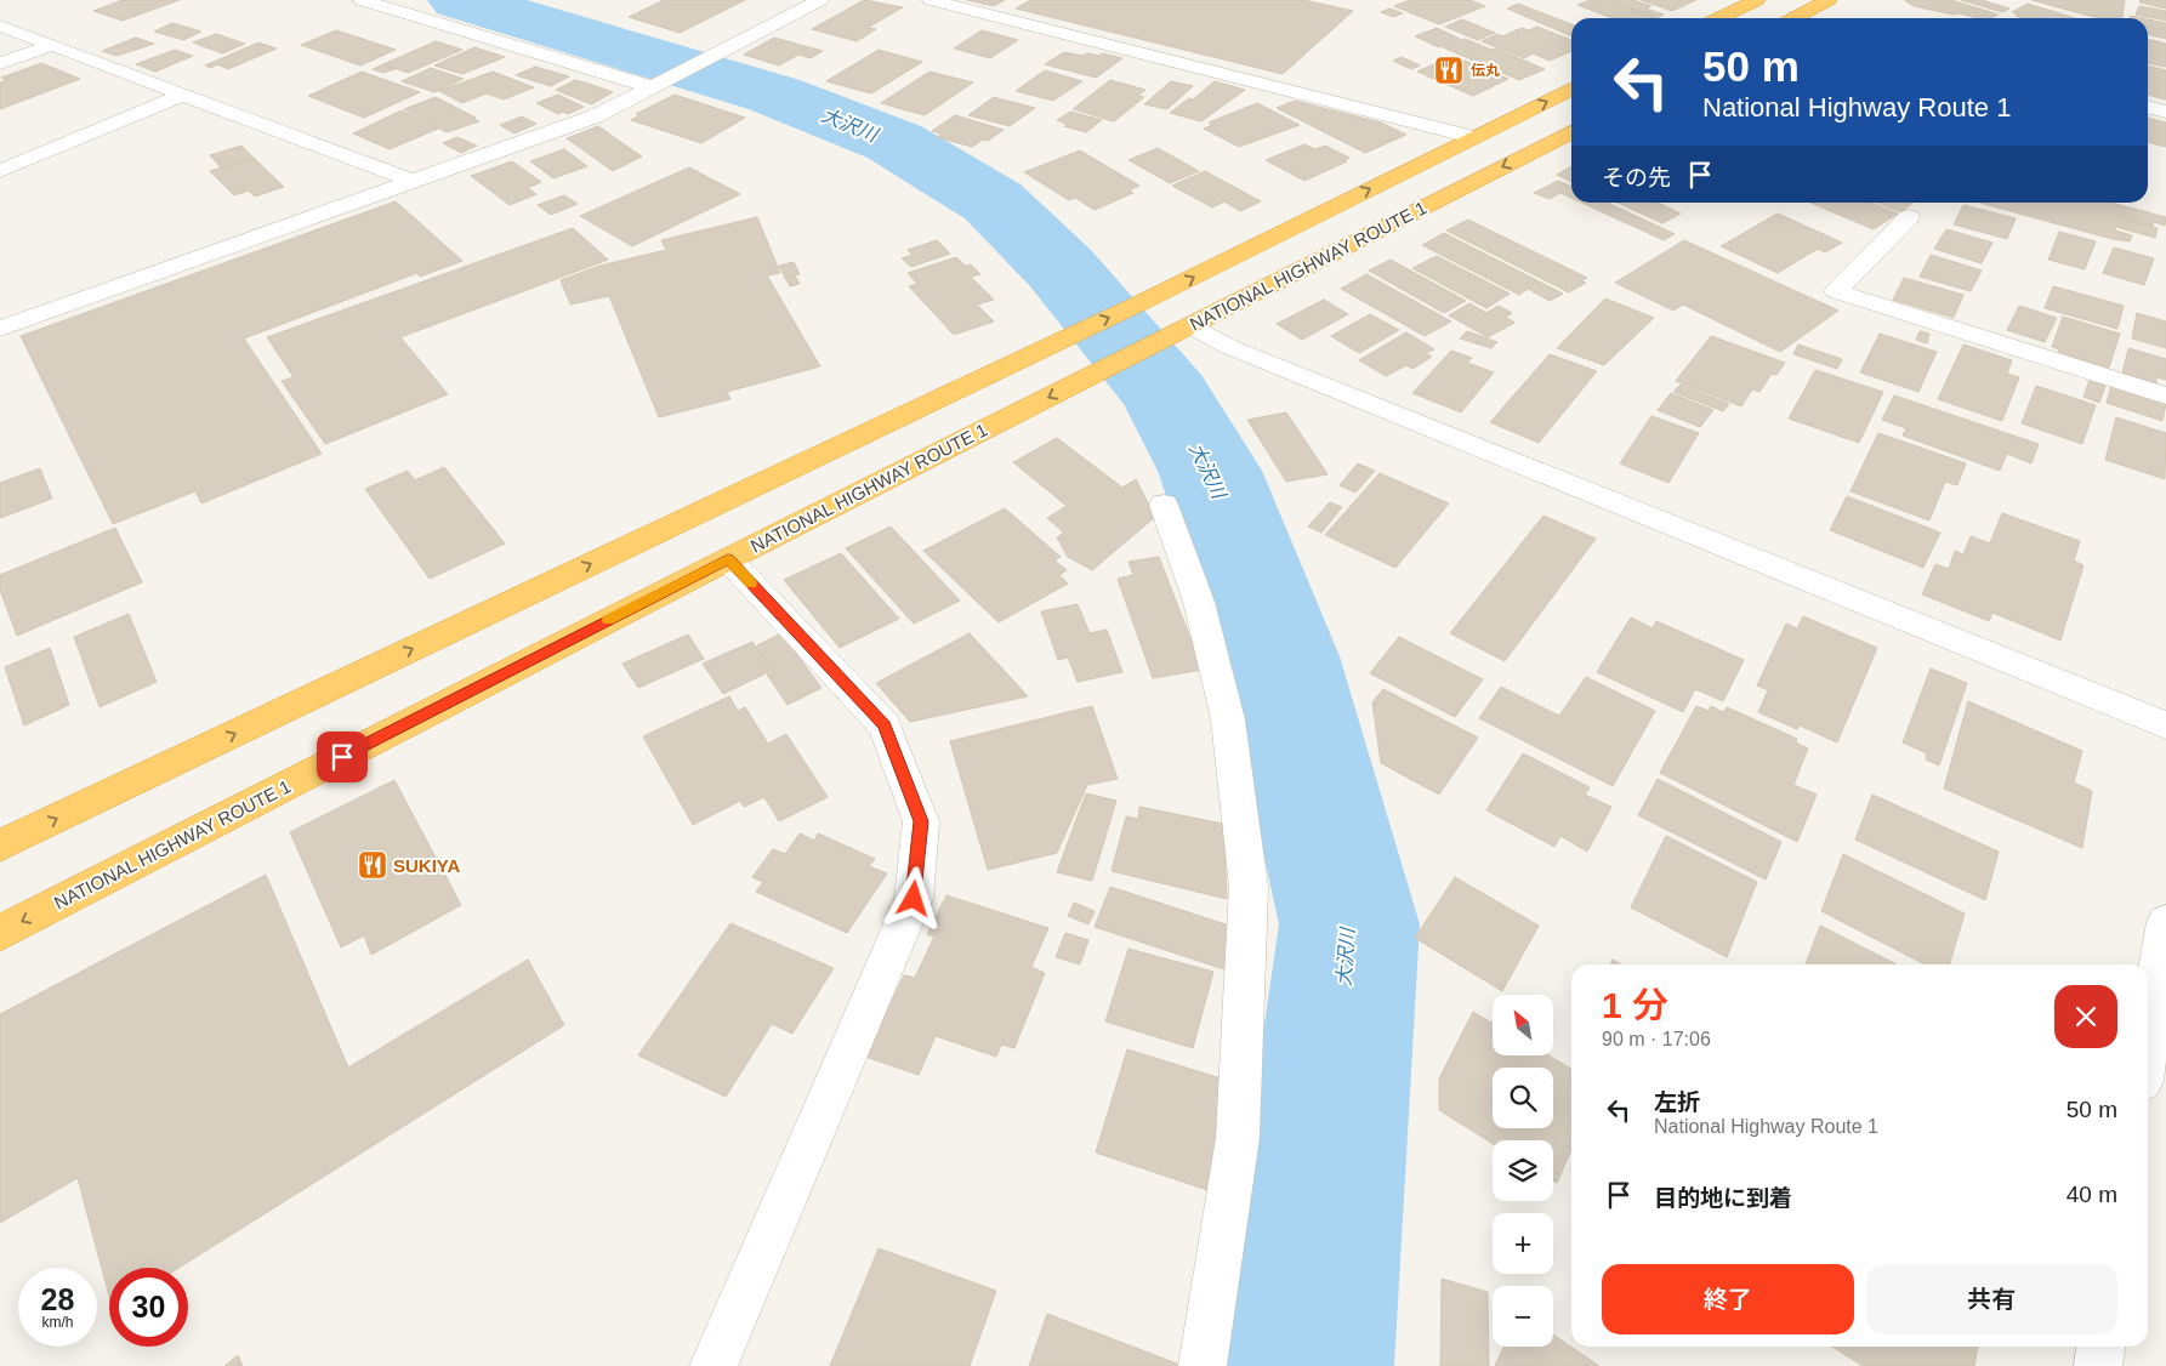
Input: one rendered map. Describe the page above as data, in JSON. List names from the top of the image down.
{
  "streets": {
    "highway": ["NATIONAL HIGHWAY ROUTE 1"]
  },
  "water": ["大沢川"],
  "places": {
    "restaurant": ["伝丸", "SUKIYA"]
  },
  "north": "top left",
  "page": {
    "turn": ["50 m", "National Highway Route 1"],
    "then": "その先",
    "heading": ["1 分", "90 m · 17:06"],
    "map_buttons": ["+", "−"],
    "list": [
      {
        "name": "左折",
        "note": "National Highway Route 1",
        "value": "50 m"
      },
      {
        "name": "目的地に到着",
        "value": "40 m"
      }
    ],
    "buttons": ["終了", "共有"],
    "speed": "28 km/h",
    "limit": "30"
  }
}
